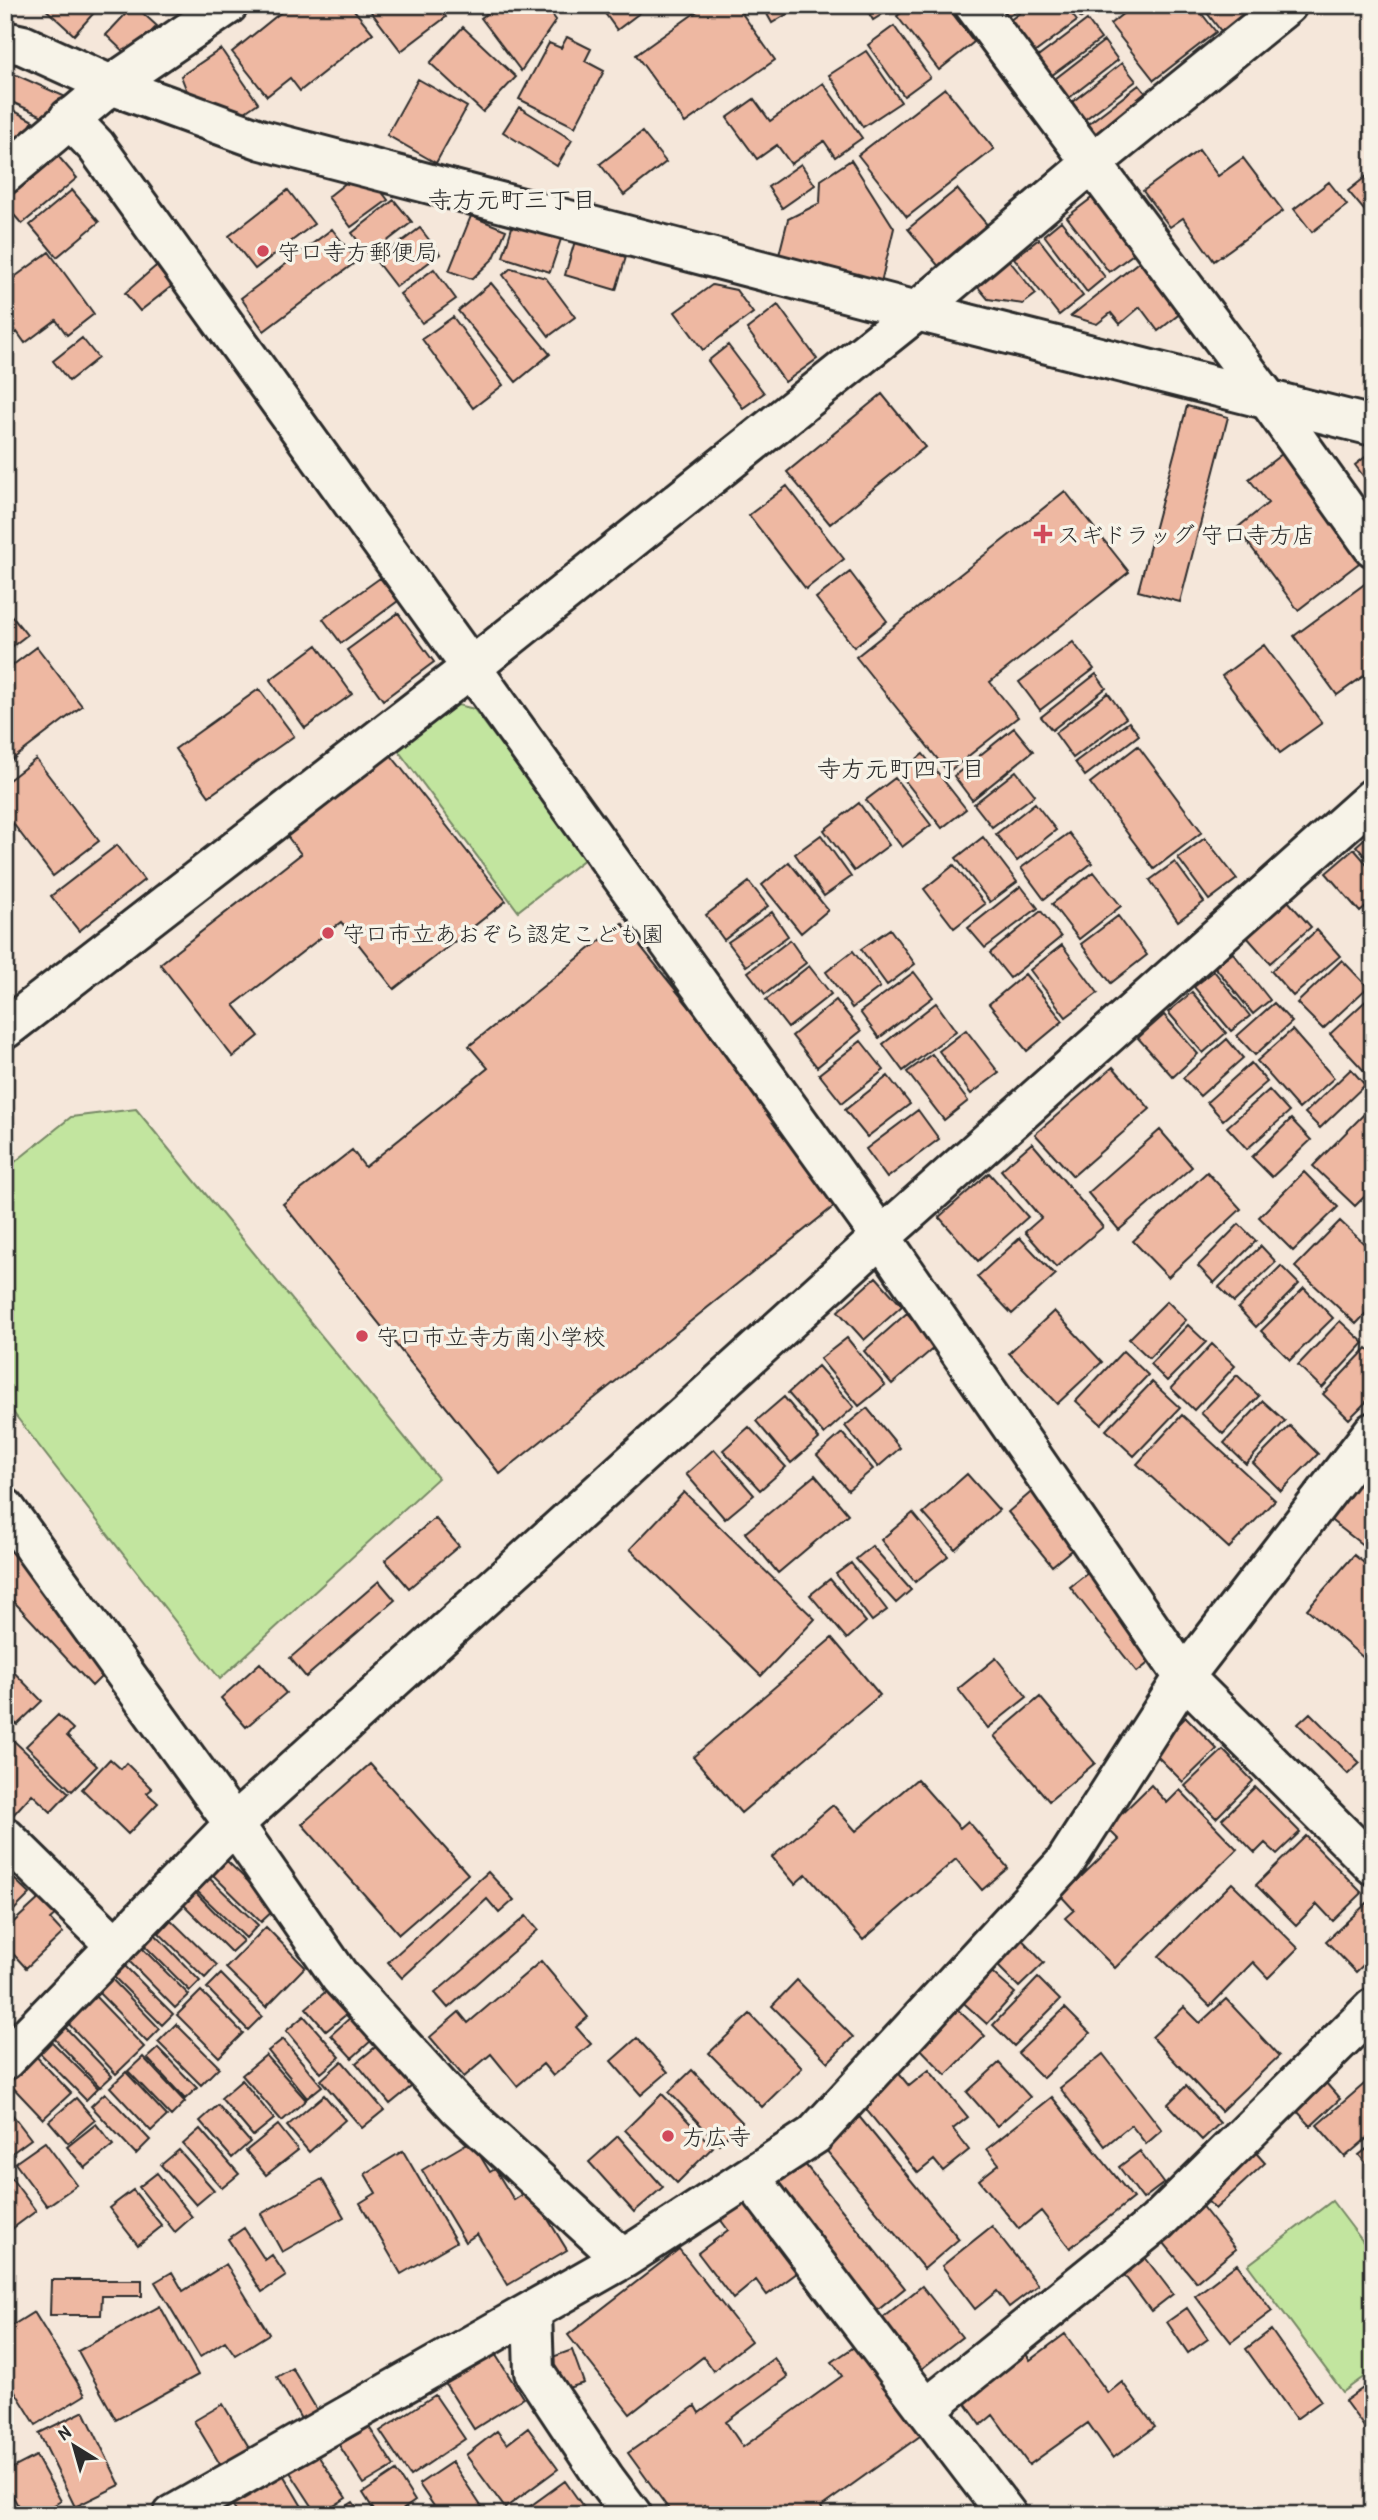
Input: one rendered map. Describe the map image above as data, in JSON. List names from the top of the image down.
{
  "districts": ["寺方元町三丁目", "寺方元町四丁目"],
  "places": {
    "other": [
      "守口寺方郵便局",
      "守口市立あおぞら認定こども園",
      "守口市立寺方南小学校",
      "方広寺"
    ],
    "health": ["スギドラッグ 守口寺方店"]
  },
  "north": "top left"
}
